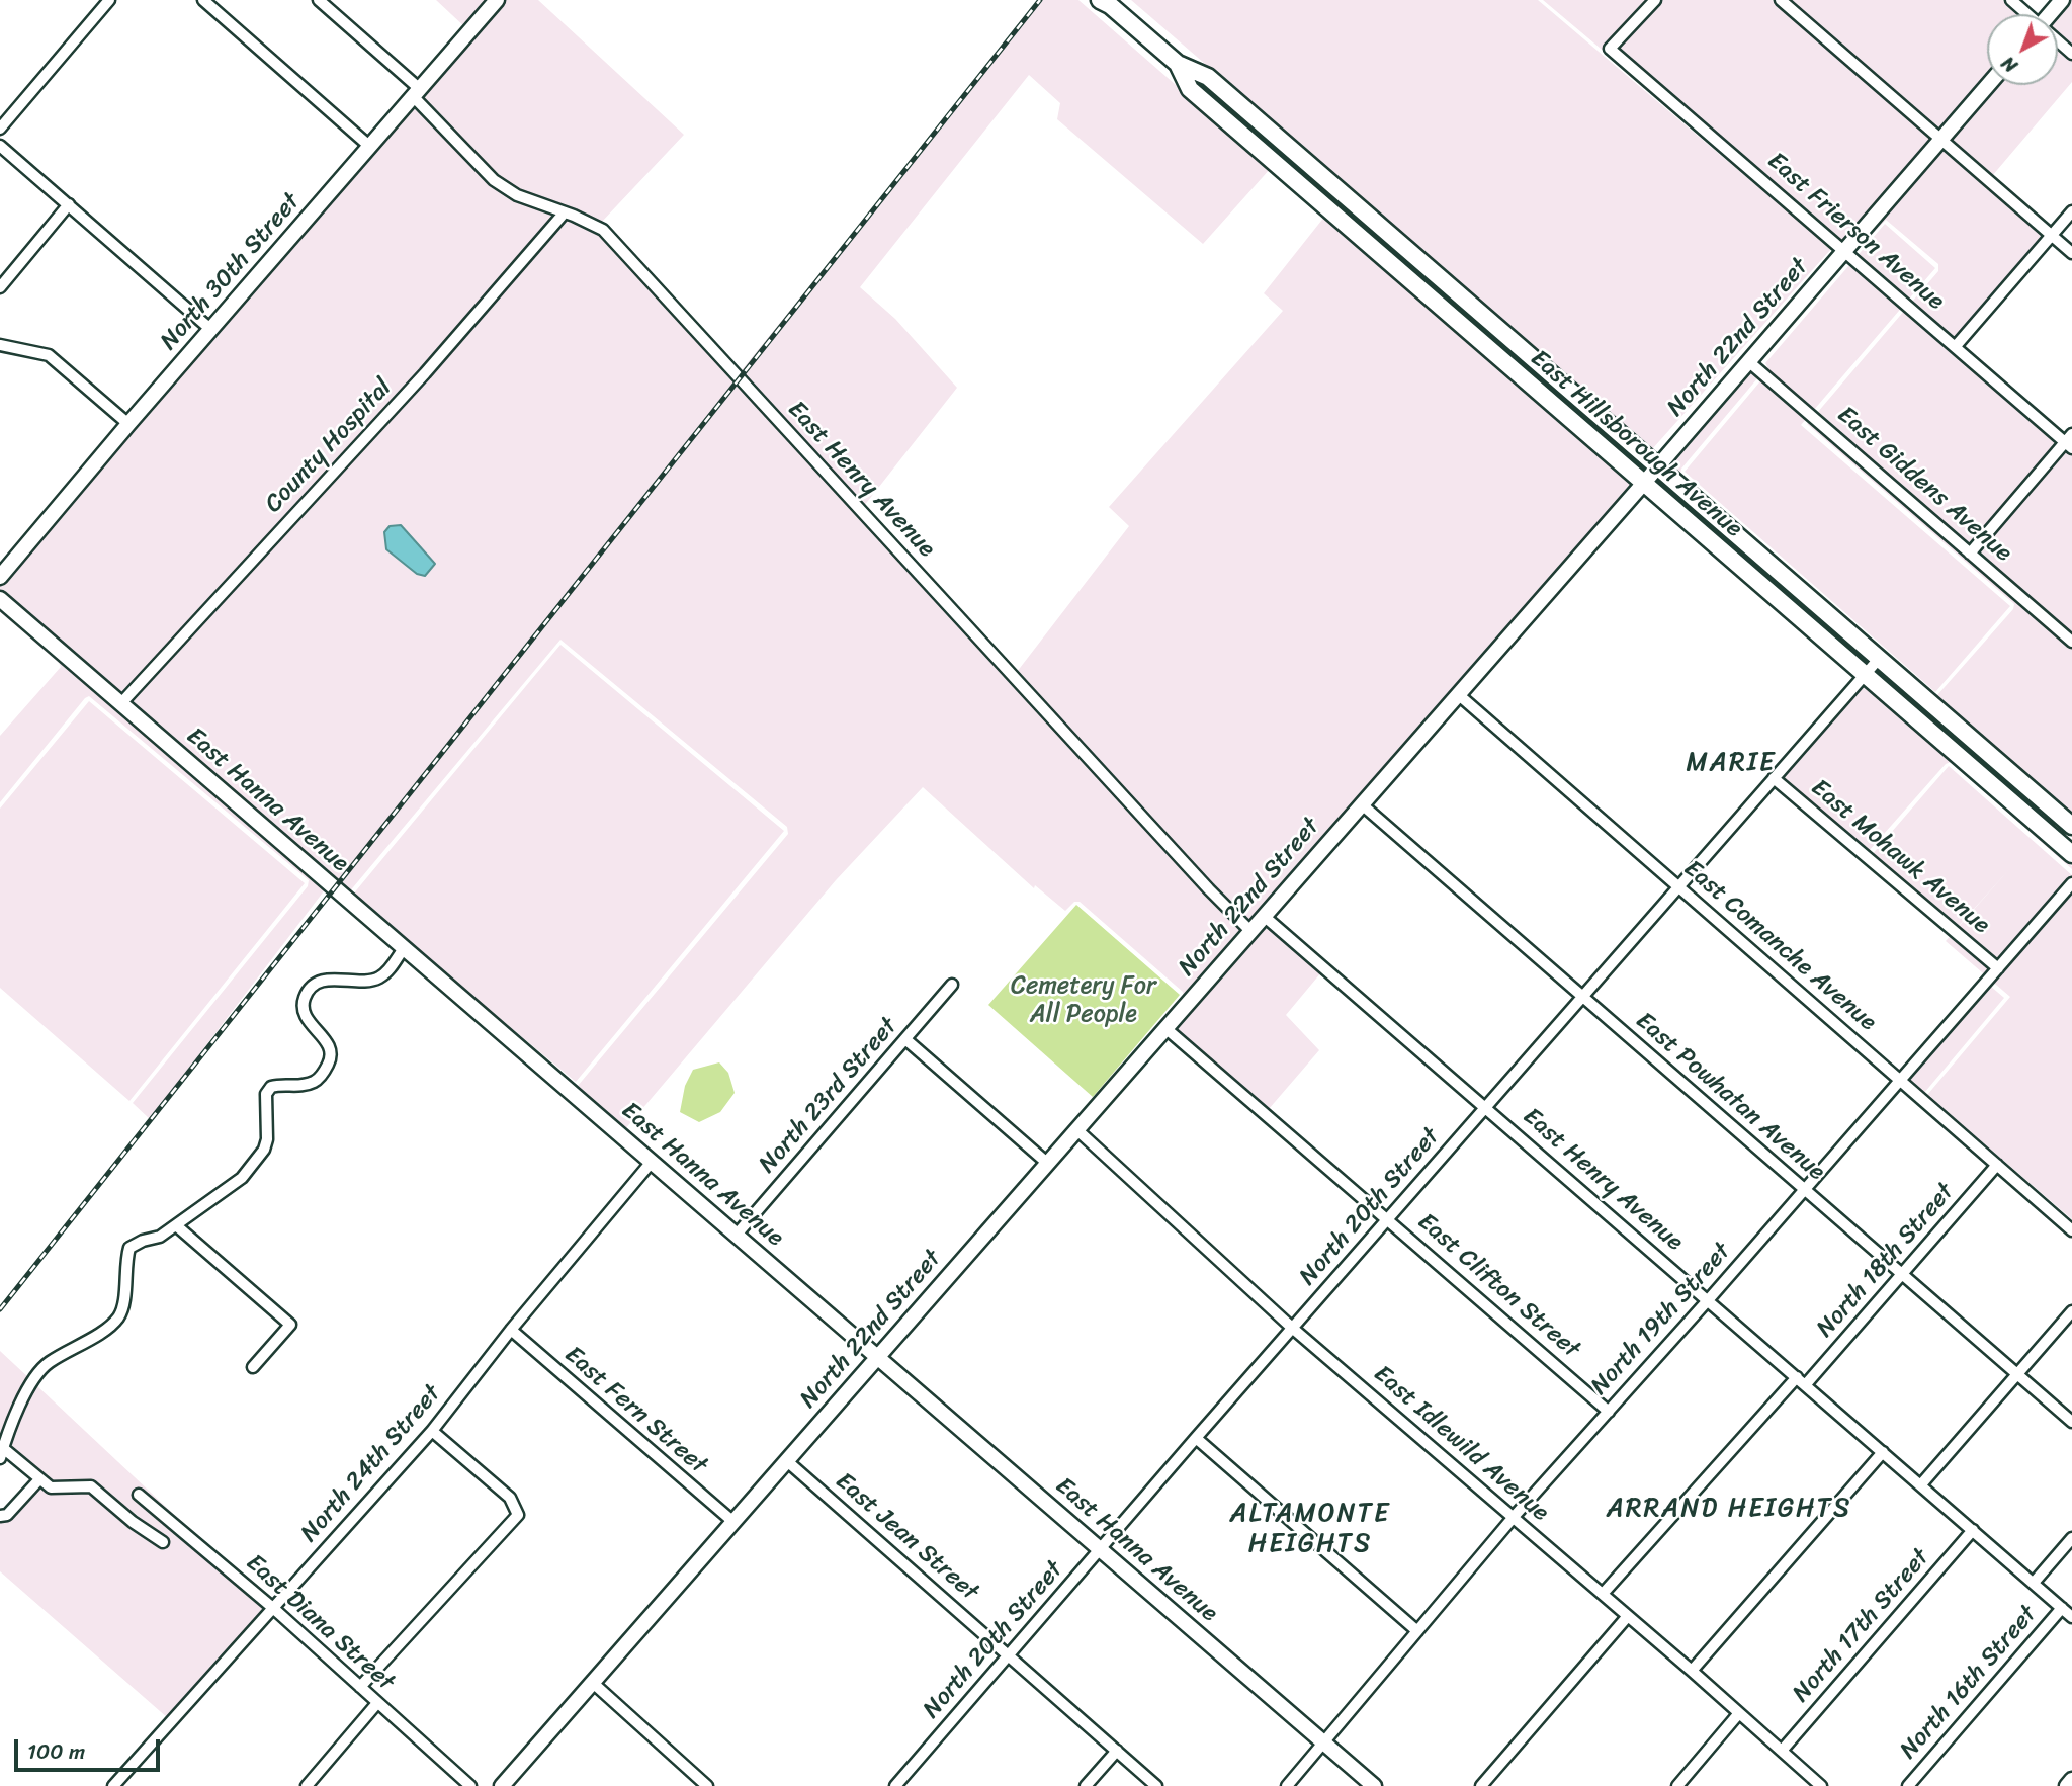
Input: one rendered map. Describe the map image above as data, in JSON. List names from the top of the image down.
{
  "streets": {
    "main road": ["East Hillsborough Avenue"],
    "street": [
      "East Frierson Avenue",
      "North 30th Street",
      "North 22nd Street",
      "County Hospital",
      "East Henry Avenue",
      "East Giddens Avenue",
      "East Hanna Avenue",
      "East Mohawk Avenue",
      "East Comanche Avenue",
      "North 23rd Street",
      "East Powhatan Avenue",
      "North 20th Street",
      "North 18th Street",
      "East Clifton Street",
      "North 19th Street",
      "East Fern Street",
      "East Idlewild Avenue",
      "North 24th Street",
      "East Jean Street",
      "East Diana Street",
      "North 17th Street",
      "North 16th Street"
    ]
  },
  "crossings": [
    ["East Frierson Avenue", "North 22nd Street"],
    ["North 30th Street", "East Henry Avenue"],
    ["North 22nd Street", "East Hillsborough Avenue"],
    ["North 22nd Street", "East Henry Avenue"],
    ["North 22nd Street", "East Giddens Avenue"],
    ["North 22nd Street", "East Hanna Avenue"],
    ["North 22nd Street", "East Comanche Avenue"],
    ["North 22nd Street", "East Powhatan Avenue"],
    ["North 22nd Street", "East Clifton Street"],
    ["North 22nd Street", "East Fern Street"],
    ["North 22nd Street", "East Idlewild Avenue"],
    ["North 22nd Street", "East Jean Street"],
    ["East Hillsborough Avenue", "North 20th Street"],
    ["County Hospital", "East Henry Avenue"],
    ["County Hospital", "East Hanna Avenue"],
    ["East Henry Avenue", "North 20th Street"],
    ["East Henry Avenue", "North 18th Street"],
    ["East Henry Avenue", "North 19th Street"],
    ["East Henry Avenue", "North 17th Street"],
    ["East Henry Avenue", "North 16th Street"],
    ["East Hanna Avenue", "North 23rd Street"],
    ["East Hanna Avenue", "North 20th Street"],
    ["East Hanna Avenue", "North 19th Street"],
    ["East Hanna Avenue", "North 24th Street"],
    ["East Mohawk Avenue", "North 20th Street"],
    ["East Mohawk Avenue", "North 19th Street"],
    ["East Comanche Avenue", "North 20th Street"],
    ["East Comanche Avenue", "North 18th Street"],
    ["East Comanche Avenue", "North 19th Street"],
    ["East Powhatan Avenue", "North 20th Street"],
    ["East Powhatan Avenue", "North 18th Street"],
    ["East Powhatan Avenue", "North 19th Street"],
    ["North 20th Street", "East Clifton Street"],
    ["North 20th Street", "East Idlewild Avenue"],
    ["North 20th Street", "East Jean Street"],
    ["East Clifton Street", "North 19th Street"],
    ["North 19th Street", "East Idlewild Avenue"],
    ["East Fern Street", "North 24th Street"],
    ["East Idlewild Avenue", "North 17th Street"],
    ["North 24th Street", "East Diana Street"]
  ],
  "districts": ["MARIE", "ARRAND HEIGHTS", "ALTAMONTE HEIGHTS"],
  "parks": ["Cemetery For All People"],
  "scale_bar": "100 m",
  "north": "bottom left"
}
